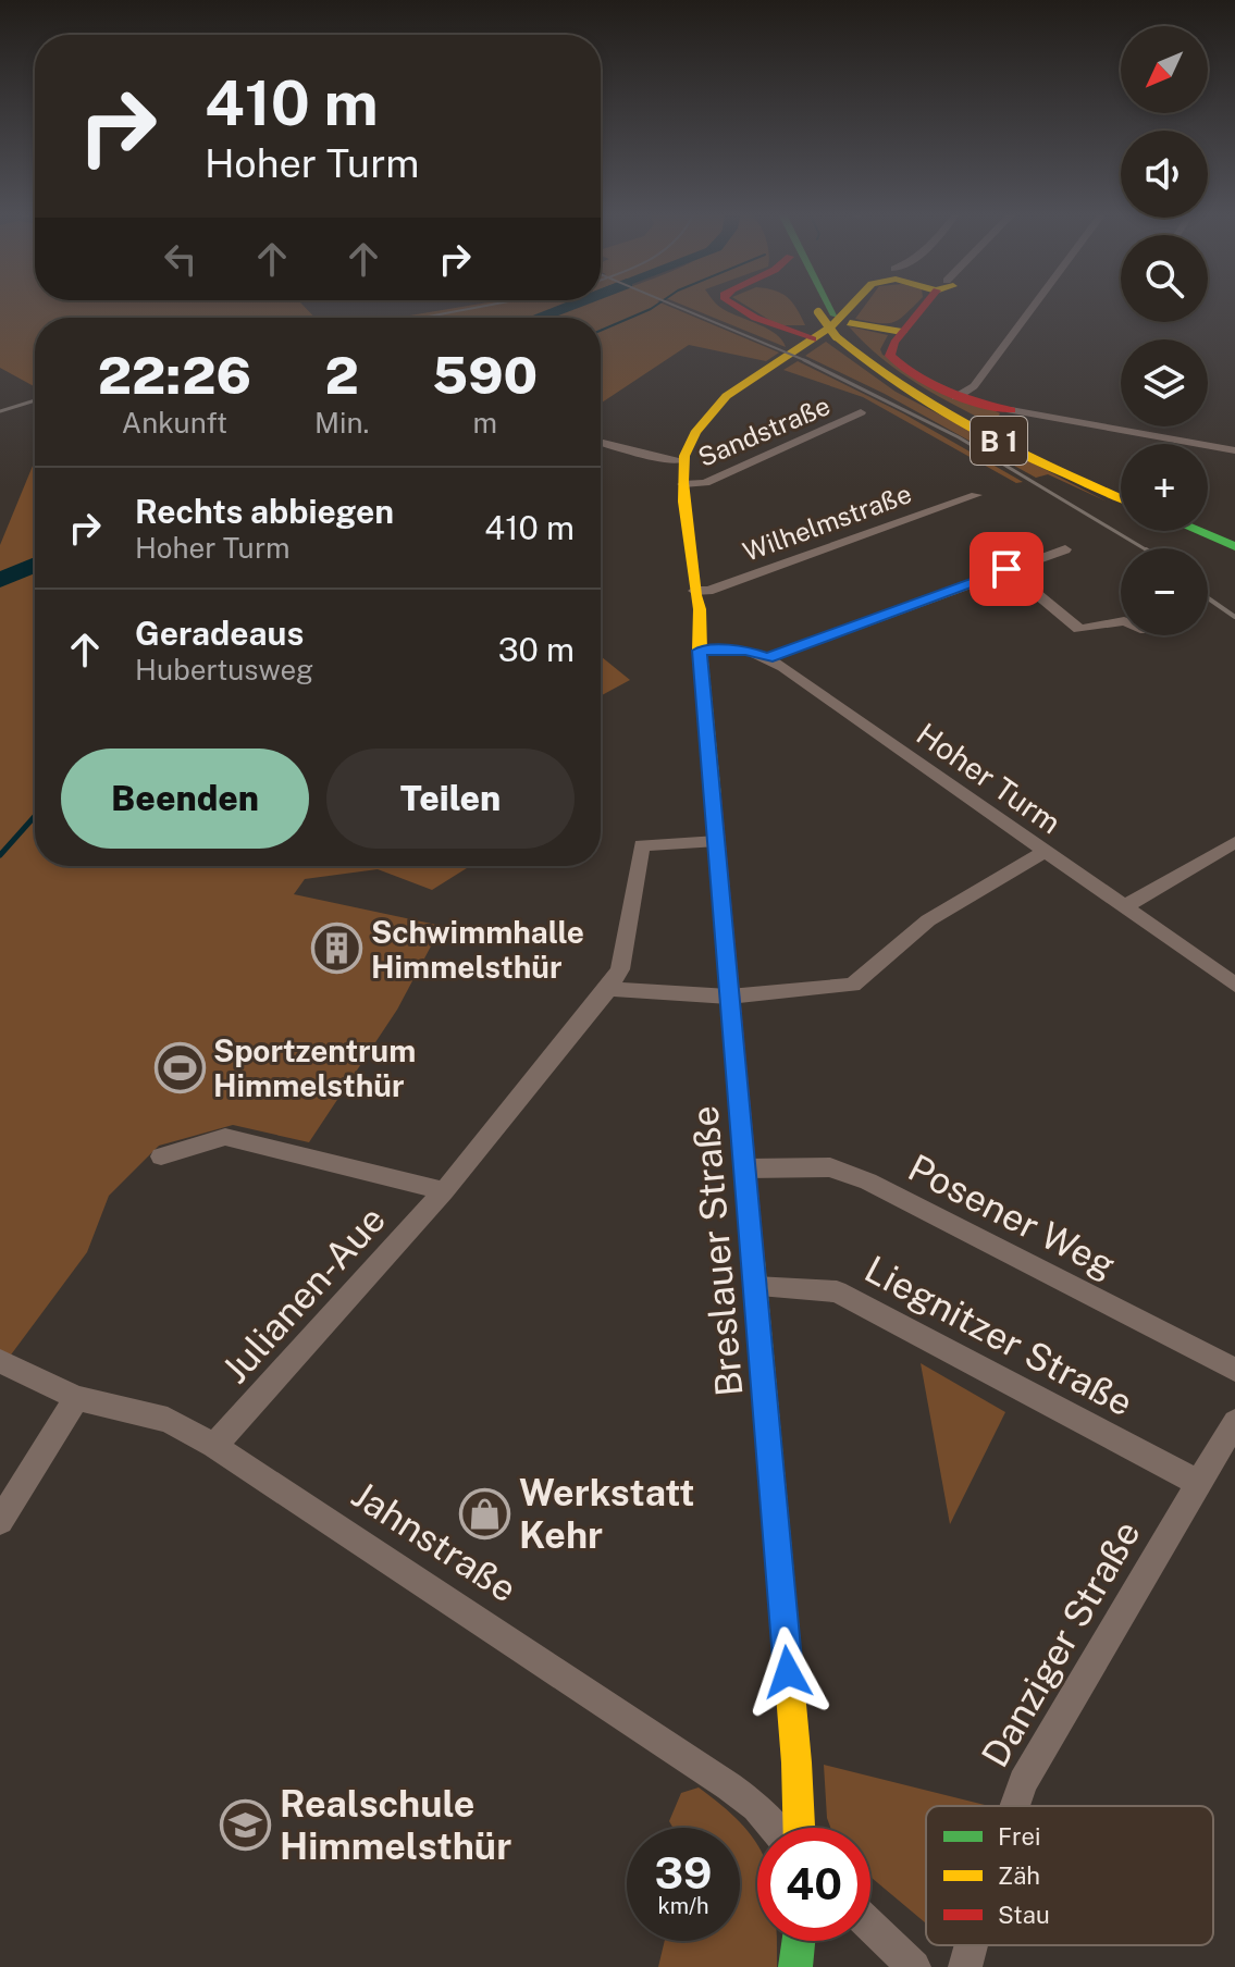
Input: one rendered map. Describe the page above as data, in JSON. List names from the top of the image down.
{
  "streets": {
    "main road": ["B 1", "Breslauer Straße"],
    "street": [
      "Sandstraße",
      "Wilhelmstraße",
      "Hoher Turm",
      "Posener Weg",
      "Julianen-Aue",
      "Liegnitzer Straße",
      "Jahnstraße",
      "Danziger Straße"
    ]
  },
  "crossings": [
    ["Wilhelmstraße", "Breslauer Straße"],
    ["Hoher Turm", "Breslauer Straße"],
    ["Posener Weg", "Breslauer Straße"],
    ["Breslauer Straße", "Julianen-Aue"],
    ["Breslauer Straße", "Liegnitzer Straße"],
    ["Julianen-Aue", "Jahnstraße"],
    ["Liegnitzer Straße", "Danziger Straße"]
  ],
  "places": {
    "building": ["Schwimmhalle Himmelsthür"],
    "sports": ["Sportzentrum Himmelsthür"],
    "shop": ["Werkstatt Kehr"],
    "school or university": ["Realschule Himmelsthür"]
  },
  "legend": ["Frei", "Zäh", "Stau"],
  "north": "bottom left",
  "page": {
    "map_buttons": ["+", "−"],
    "turn": ["410 m", "Hoher Turm"],
    "eta": [
      "22:26",
      "Ankunft",
      "2",
      "Min.",
      "590",
      "m"
    ],
    "list": [
      {
        "name": "Rechts abbiegen",
        "note": "Hoher Turm",
        "value": "410 m"
      },
      {
        "name": "Geradeaus",
        "note": "Hubertusweg",
        "value": "30 m"
      }
    ],
    "buttons": ["Beenden", "Teilen"],
    "speed": "39 km/h",
    "limit": "40"
  }
}
